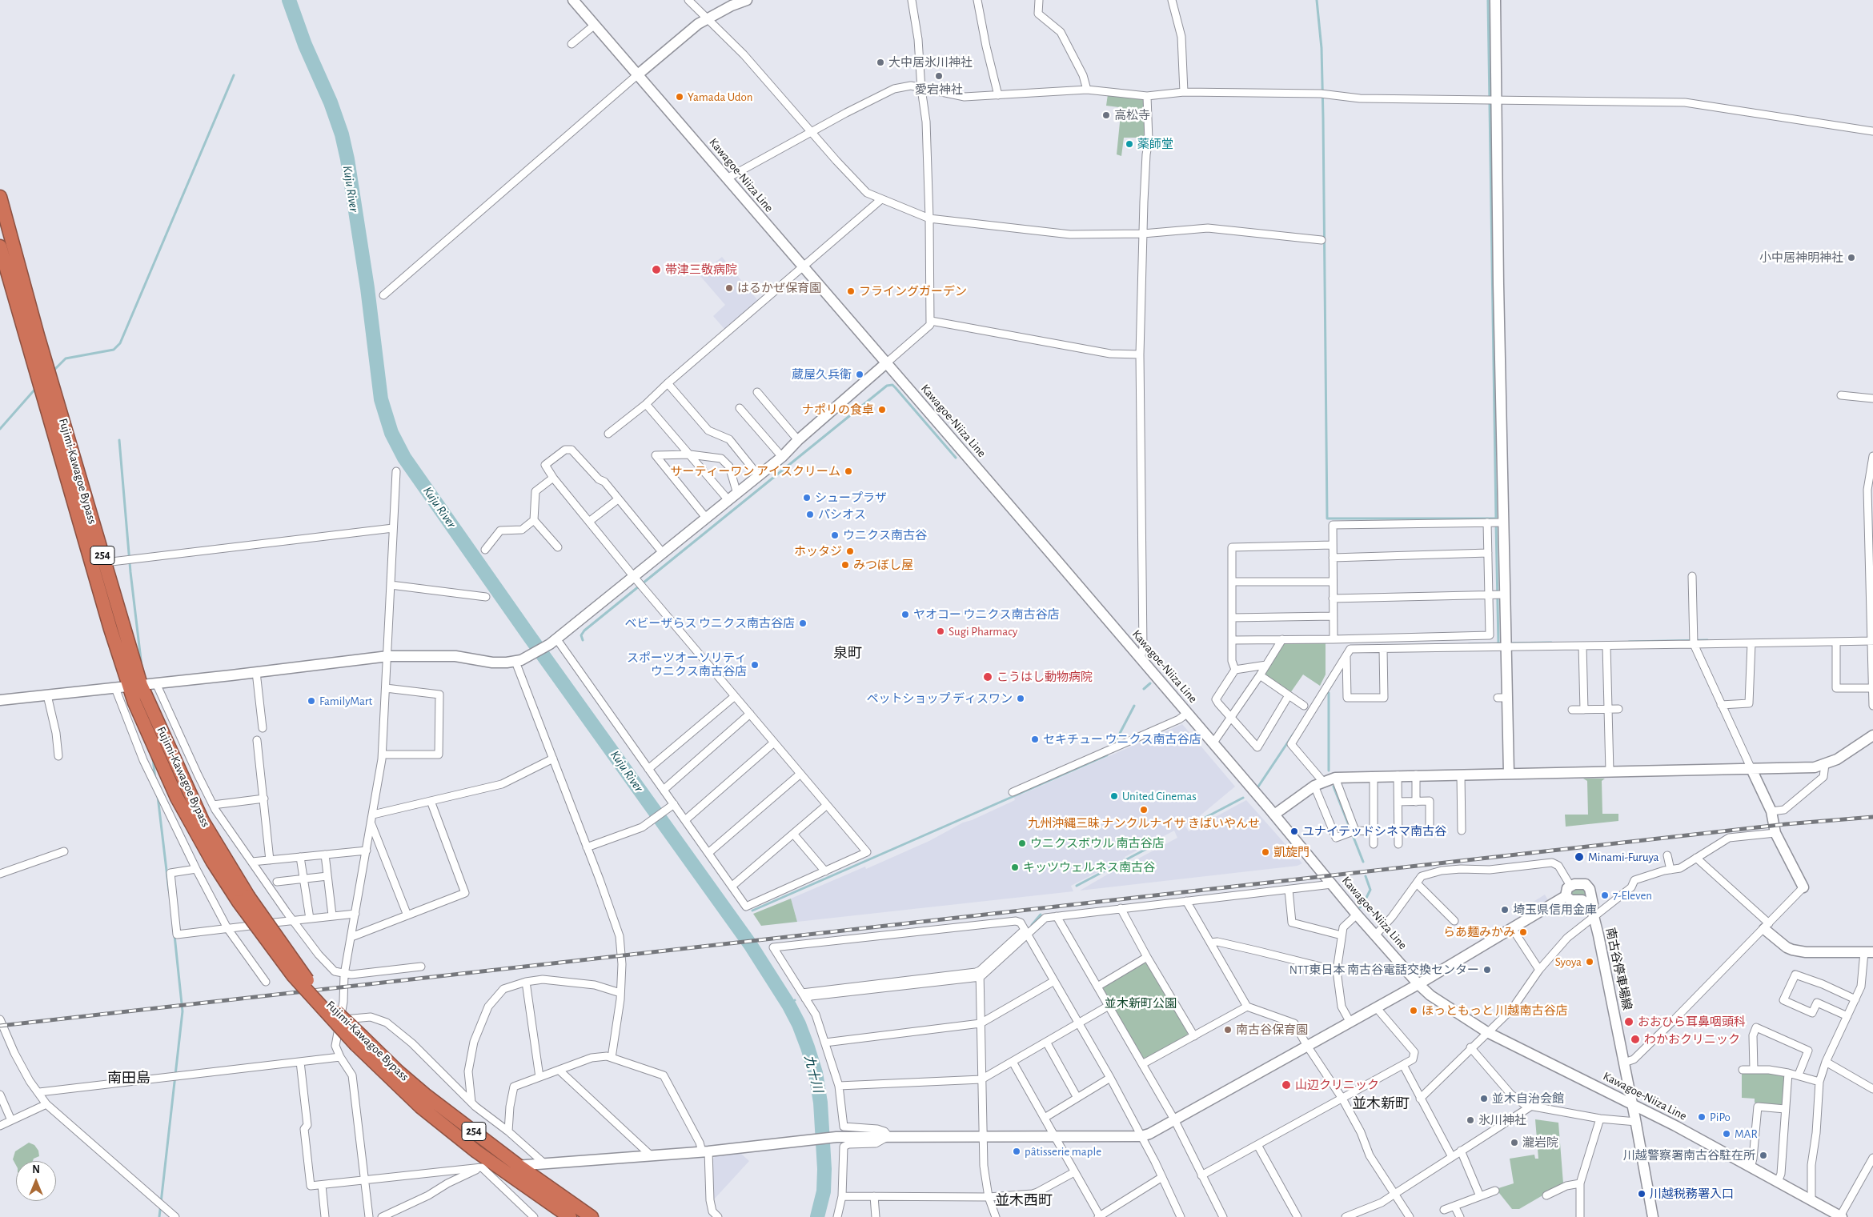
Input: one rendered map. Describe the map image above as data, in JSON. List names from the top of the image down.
{
  "streets": {
    "highway": ["Fujimi-Kawagoe Bypass", "254"],
    "street": ["Kawagoe-Niiza Line", "南古谷停車場線"]
  },
  "crossings": [
    ["Kawagoe-Niiza Line", "南古谷停車場線"]
  ],
  "districts": [
    "泉町",
    "南田島",
    "並木新町",
    "並木西町"
  ],
  "water": ["Kuju River", "九十川"],
  "parks": ["並木新町公園"],
  "places": [
    "大中居氷川神社",
    "愛宕神社",
    "Yamada Udon",
    "高松寺",
    "薬師堂",
    "小中居神明神社",
    "帯津三敬病院",
    "はるかぜ保育園",
    "フライングガーデン",
    "蔵屋久兵衛",
    "ナポリの食卓",
    "サーティーワン アイスクリーム",
    "シュープラザ",
    "パシオス",
    "ウニクス南古谷",
    "ホッタジ",
    "みつぼし屋",
    "ヤオコー ウニクス南古谷店",
    "ベビーザらス ウニクス南古谷店",
    "Sugi Pharmacy",
    "スポーツオーソリティ ウニクス南古谷店",
    "こうはし動物病院",
    "ペットショップ ディスワン",
    "FamilyMart",
    "セキチュー ウニクス南古谷店",
    "United Cinemas",
    "九州沖縄三昧 ナンクルナイサ きばいやんせ",
    "ユナイテッドシネマ南古谷",
    "ウニクスボウル 南古谷店",
    "凱旋門",
    "Minami-Furuya",
    "キッツウェルネス南古谷",
    "7-Eleven",
    "埼玉県信用金庫",
    "らあ麺みかみ",
    "Syoya",
    "NTT東日本 南古谷電話交換センター",
    "ほっともっと 川越南古谷店",
    "おおひら耳鼻咽頭科",
    "南古谷保育園",
    "わかおクリニック",
    "山辺クリニック",
    "並木自治会館",
    "PiPo",
    "氷川神社",
    "MAR",
    "瀧岩院",
    "pâtisserie maple",
    "川越警察署南古谷駐在所",
    "川越税務署入口"
  ],
  "north": "top"
}
